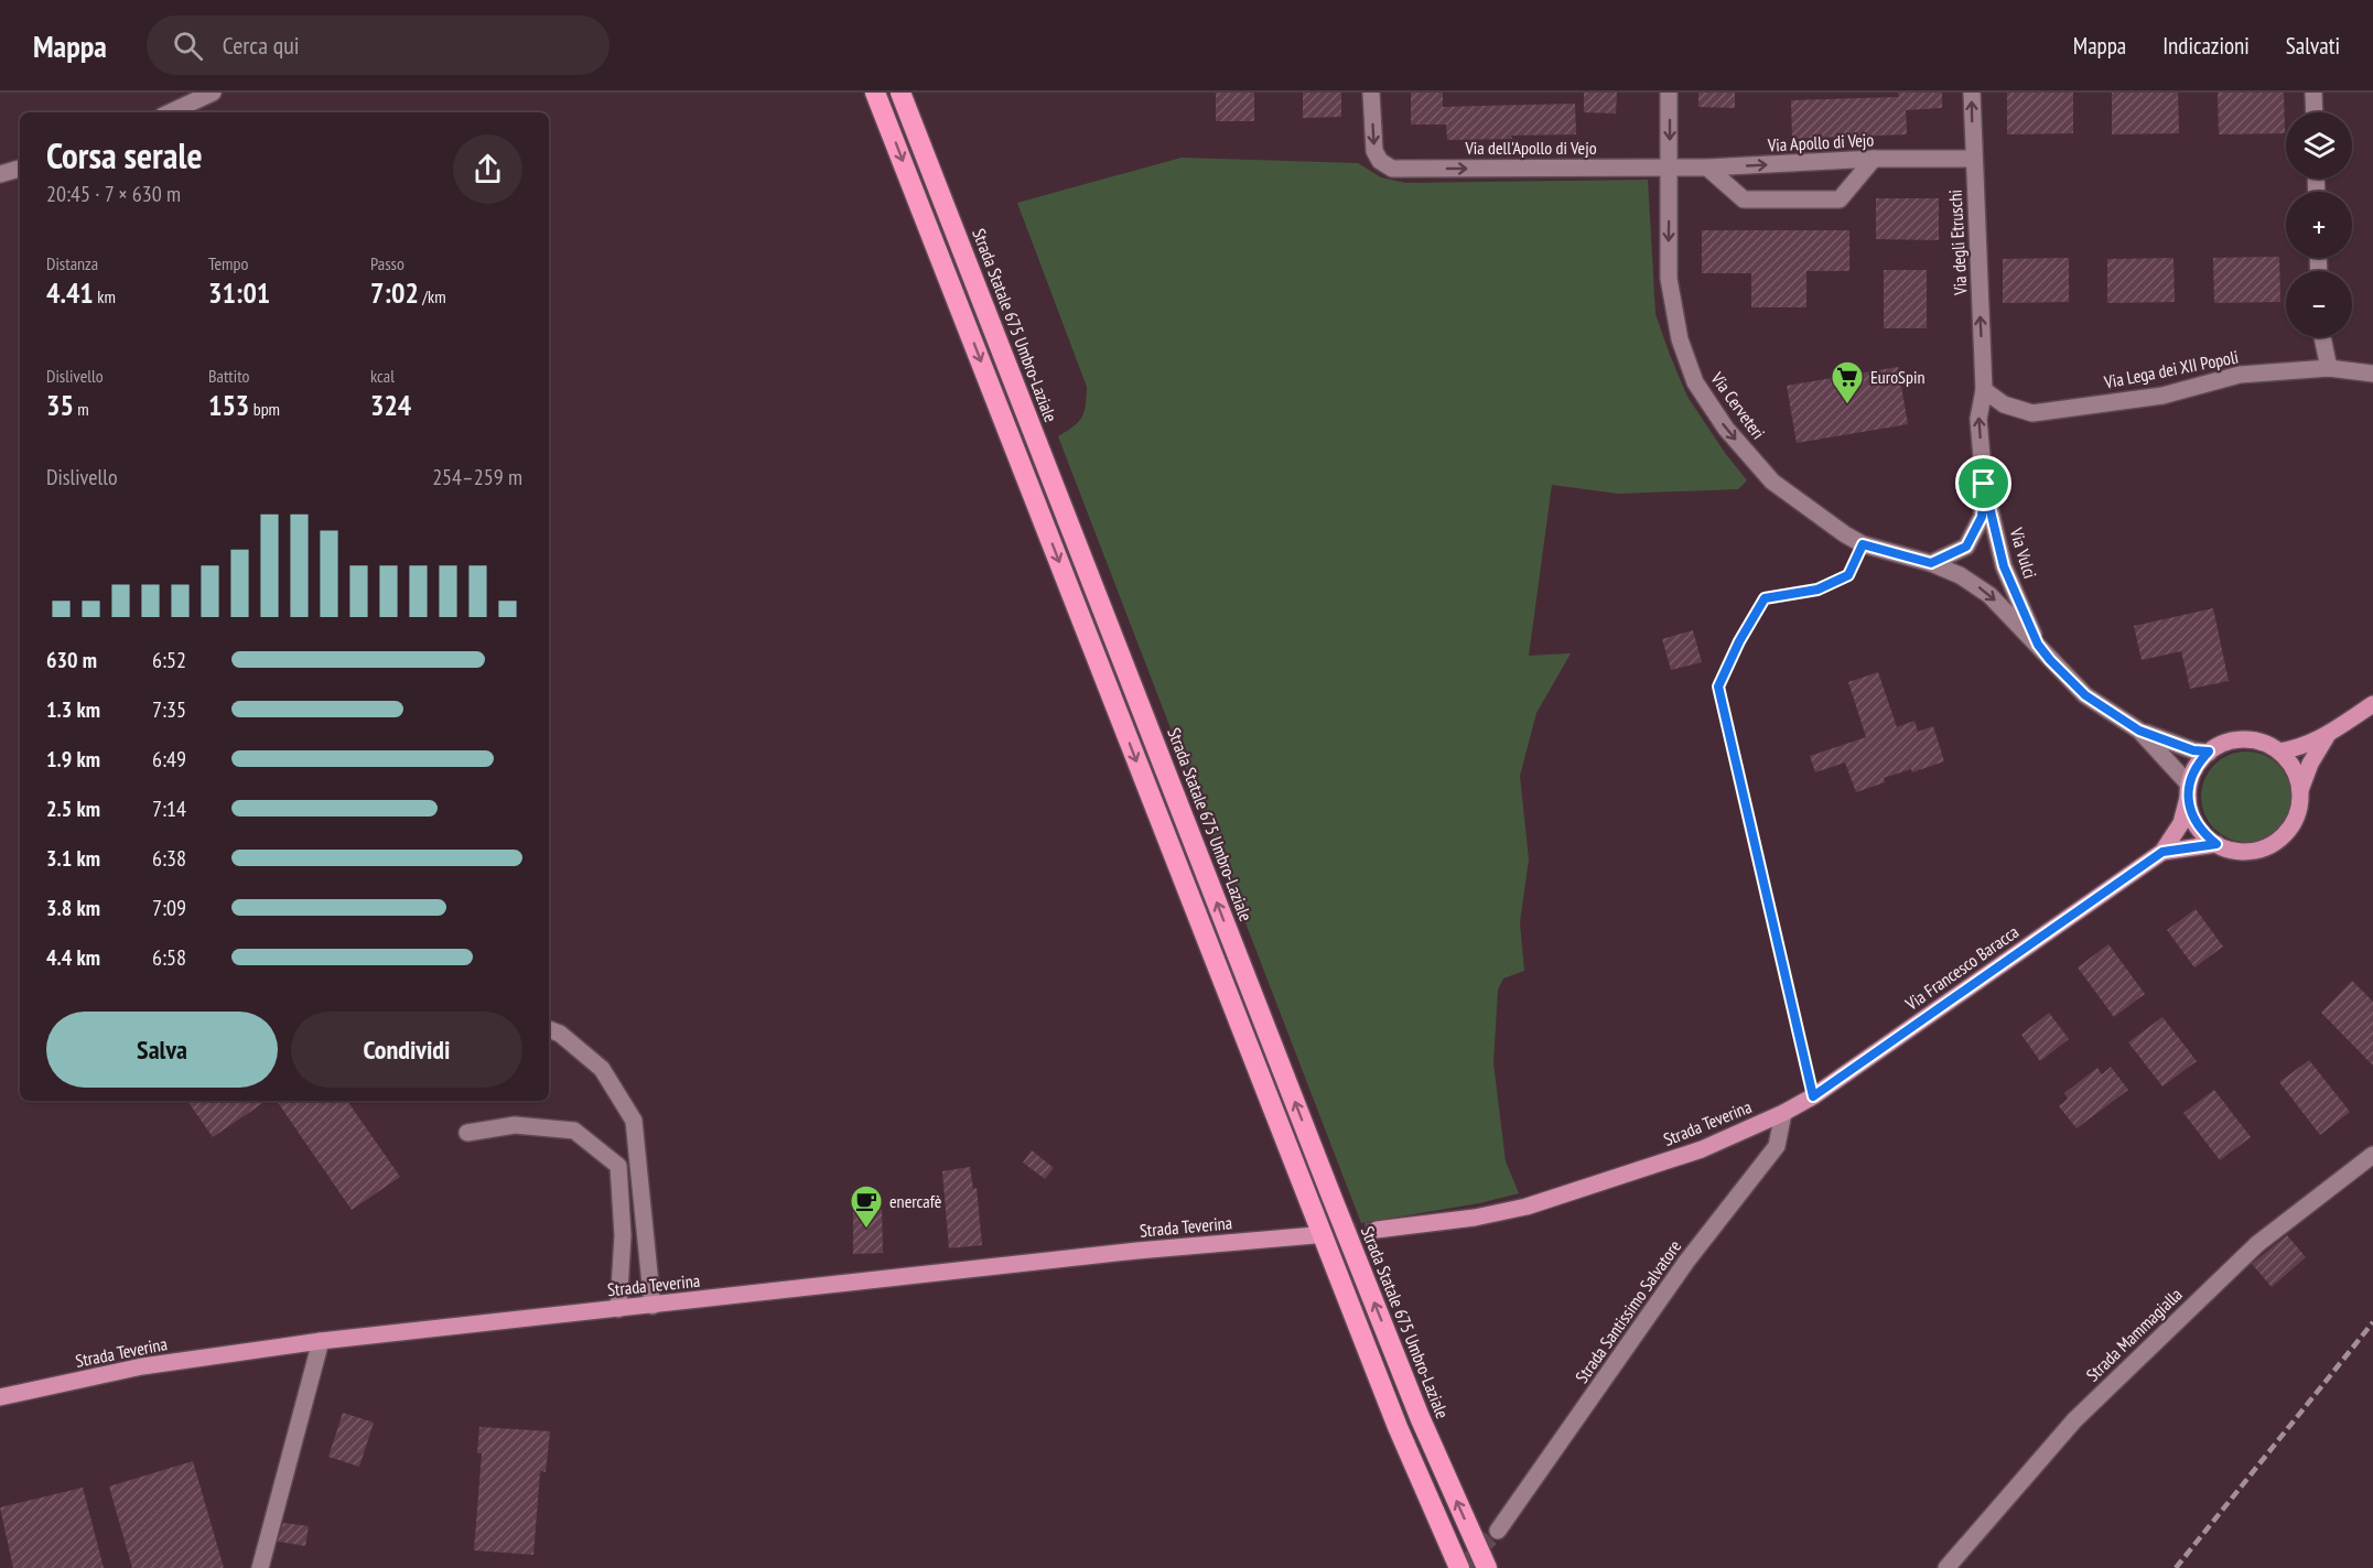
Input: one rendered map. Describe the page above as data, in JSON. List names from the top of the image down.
{
  "streets": {
    "highway": ["Strada Statale 675 Umbro-Laziale"],
    "main road": ["Via Francesco Baracca", "Strada Teverina"],
    "street": [
      "Via Apollo di Vejo",
      "Via dell'Apollo di Vejo",
      "Via degli Etruschi",
      "Via Lega dei XII Popoli",
      "Via Cerveteri",
      "Via Vulci",
      "Strada Santissimo Salvatore",
      "Strada Mammagialla"
    ]
  },
  "crossings": [
    ["Via Apollo di Vejo", "Via dell'Apollo di Vejo"],
    ["Via Apollo di Vejo", "Via degli Etruschi"],
    ["Via Apollo di Vejo", "Via Cerveteri"],
    ["Via dell'Apollo di Vejo", "Via Cerveteri"],
    ["Via degli Etruschi", "Via Lega dei XII Popoli"],
    ["Via degli Etruschi", "Via Vulci"],
    ["Via Lega dei XII Popoli", "Via Vulci"],
    ["Via Cerveteri", "Via Vulci"],
    ["Via Francesco Baracca", "Strada Teverina"],
    ["Via Francesco Baracca", "Strada Santissimo Salvatore"],
    ["Strada Teverina", "Strada Santissimo Salvatore"]
  ],
  "one_way": [
    "Via Apollo di Vejo",
    "Via dell'Apollo di Vejo",
    "Via degli Etruschi",
    "Via Cerveteri",
    "Via Vulci"
  ],
  "places": {
    "supermarket": ["EuroSpin"],
    "cafe": ["enercafè"]
  },
  "page": {
    "header": "Mappa",
    "search": "Cerca qui",
    "nav": ["Mappa", "Indicazioni", "Salvati"],
    "map_buttons": ["+", "−"],
    "heading": ["Corsa serale", "20:45 · 7 × 630 m"],
    "stats": [
      ["Distanza", "4.41 km"],
      ["Tempo", "31:01"],
      ["Passo", "7:02 /km"],
      ["Dislivello", "35 m"],
      ["Battito", "153 bpm"],
      ["kcal", "324"]
    ],
    "chart": ["Dislivello", "254–259 m"],
    "list": [
      {
        "name": "630 m",
        "note": "6:52"
      },
      {
        "name": "1.3 km",
        "note": "7:35"
      },
      {
        "name": "1.9 km",
        "note": "6:49"
      },
      {
        "name": "2.5 km",
        "note": "7:14"
      },
      {
        "name": "3.1 km",
        "note": "6:38"
      },
      {
        "name": "3.8 km",
        "note": "7:09"
      },
      {
        "name": "4.4 km",
        "note": "6:58"
      }
    ],
    "buttons": ["Salva", "Condividi"]
  }
}
